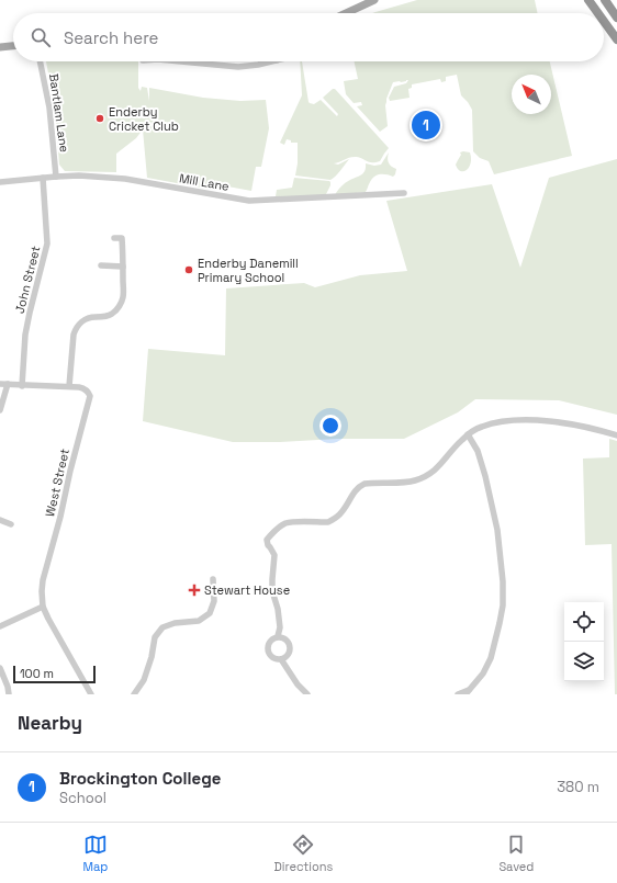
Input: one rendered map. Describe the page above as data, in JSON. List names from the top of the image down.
{
  "streets": {
    "street": [
      "Bantlam Lane",
      "Mill Lane",
      "John Street",
      "West Street"
    ]
  },
  "crossings": [
    ["Bantlam Lane", "Mill Lane"],
    ["Mill Lane", "John Street"]
  ],
  "places": {
    "other": ["Enderby Cricket Club", "Enderby Danemill Primary School"],
    "health": ["Stewart House"]
  },
  "scale_bar": "100 m",
  "north": "top left",
  "page": {
    "search": "Search here",
    "pins": "1",
    "scale": "100 m",
    "heading": "Nearby",
    "list": [
      {
        "mark": "1",
        "name": "Brockington College",
        "note": "School",
        "value": "380 m"
      }
    ],
    "nav": ["Map", "Directions", "Saved"]
  }
}
